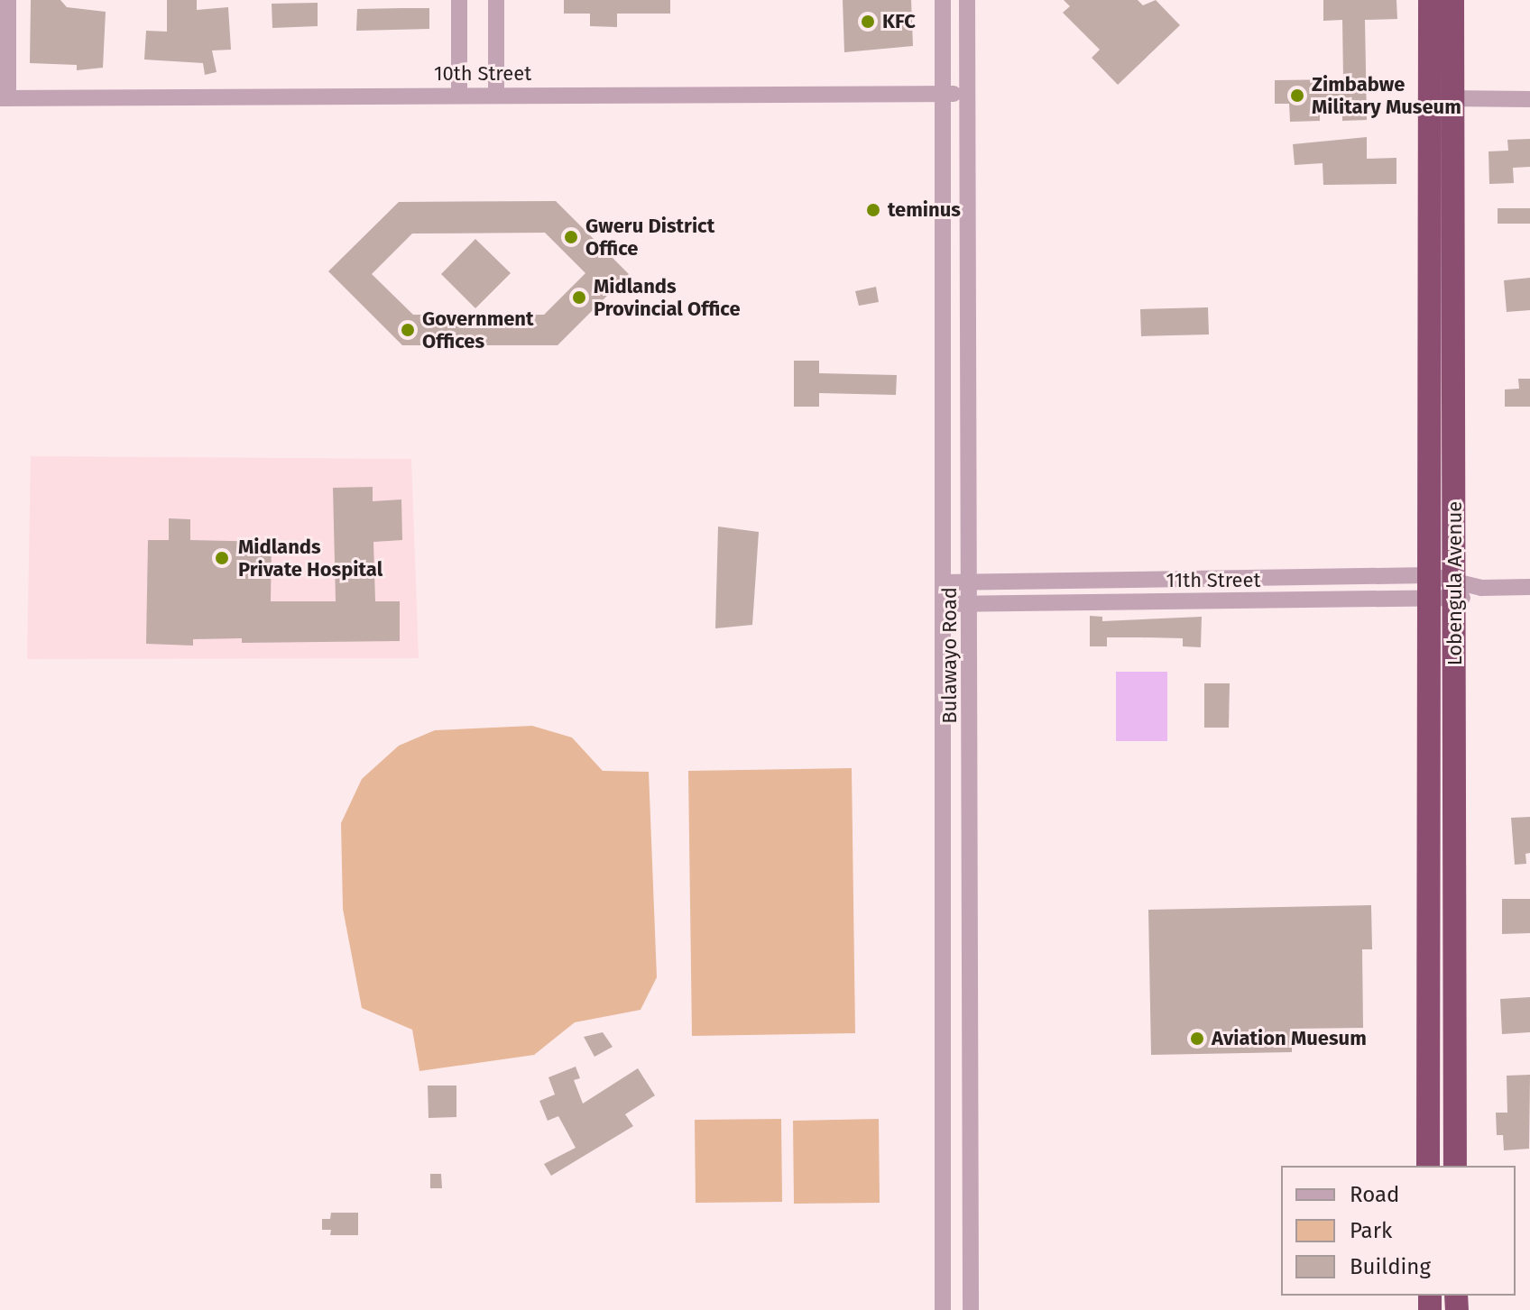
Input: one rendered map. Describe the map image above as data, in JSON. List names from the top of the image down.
{
  "streets": {
    "highway": ["Lobengula Avenue"],
    "street": ["10th Street", "11th Street", "Bulawayo Road"]
  },
  "crossings": [
    ["10th Street", "Bulawayo Road"],
    ["11th Street", "Lobengula Avenue"],
    ["11th Street", "Bulawayo Road"]
  ],
  "places": [
    "KFC",
    "Zimbabwe Military Museum",
    "teminus",
    "Gweru District Office",
    "Midlands Provincial Office",
    "Government Offices",
    "Midlands Private Hospital",
    "Aviation Muesum"
  ],
  "legend": ["Road", "Park", "Building"]
}
